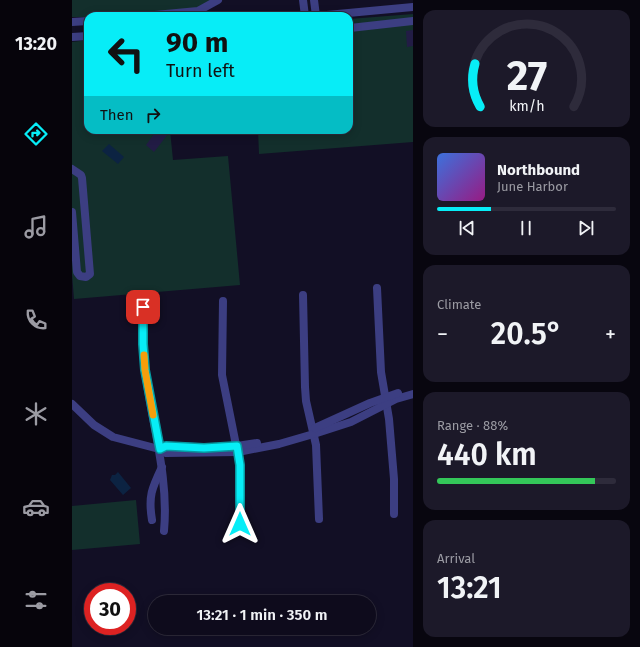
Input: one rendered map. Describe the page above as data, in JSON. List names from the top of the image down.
{
  "page": {
    "tabs": "13:20",
    "turn": ["90 m", "Turn left"],
    "then": "Then",
    "song": ["Northbound", "June Harbor"],
    "tile": [
      "Climate",
      ["Range · 88%", "440 km"],
      ["Arrival", "13:21"]
    ],
    "heat": ["−", "20.5°", "+"],
    "limit": "30",
    "trip": "13:21 · 1 min · 350 m",
    "gauge": ["27", "km/h"]
  }
}
